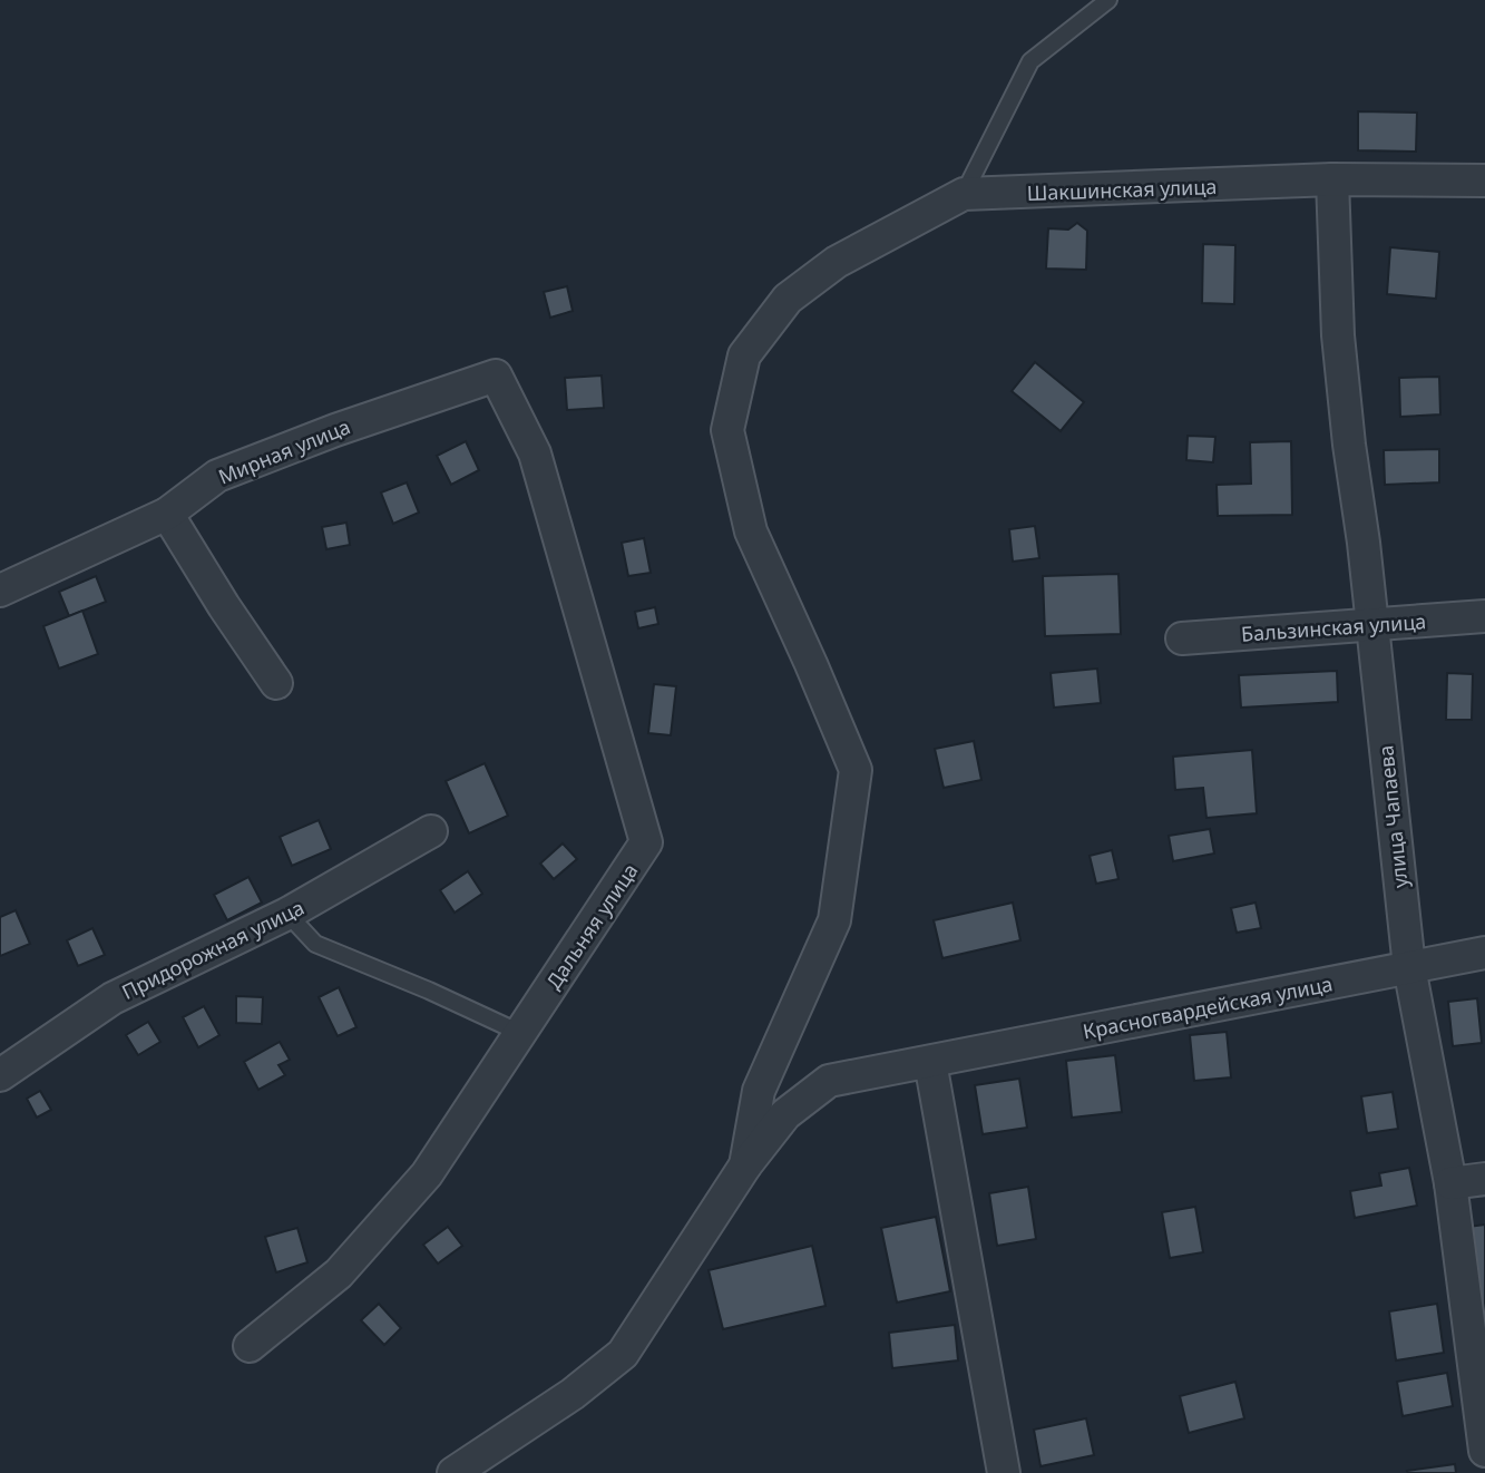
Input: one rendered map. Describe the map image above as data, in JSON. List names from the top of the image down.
{
  "streets": {
    "street": [
      "Шакшинская улица",
      "Мирная улица",
      "Бальзинская улица",
      "улица Чапаева",
      "Дальняя улица",
      "Придорожная улица",
      "Красногвардейская улица"
    ]
  },
  "crossings": [
    ["Шакшинская улица", "улица Чапаева"],
    ["Шакшинская улица", "Красногвардейская улица"],
    ["Мирная улица", "Дальняя улица"],
    ["Бальзинская улица", "улица Чапаева"],
    ["улица Чапаева", "Красногвардейская улица"]
  ]
}
